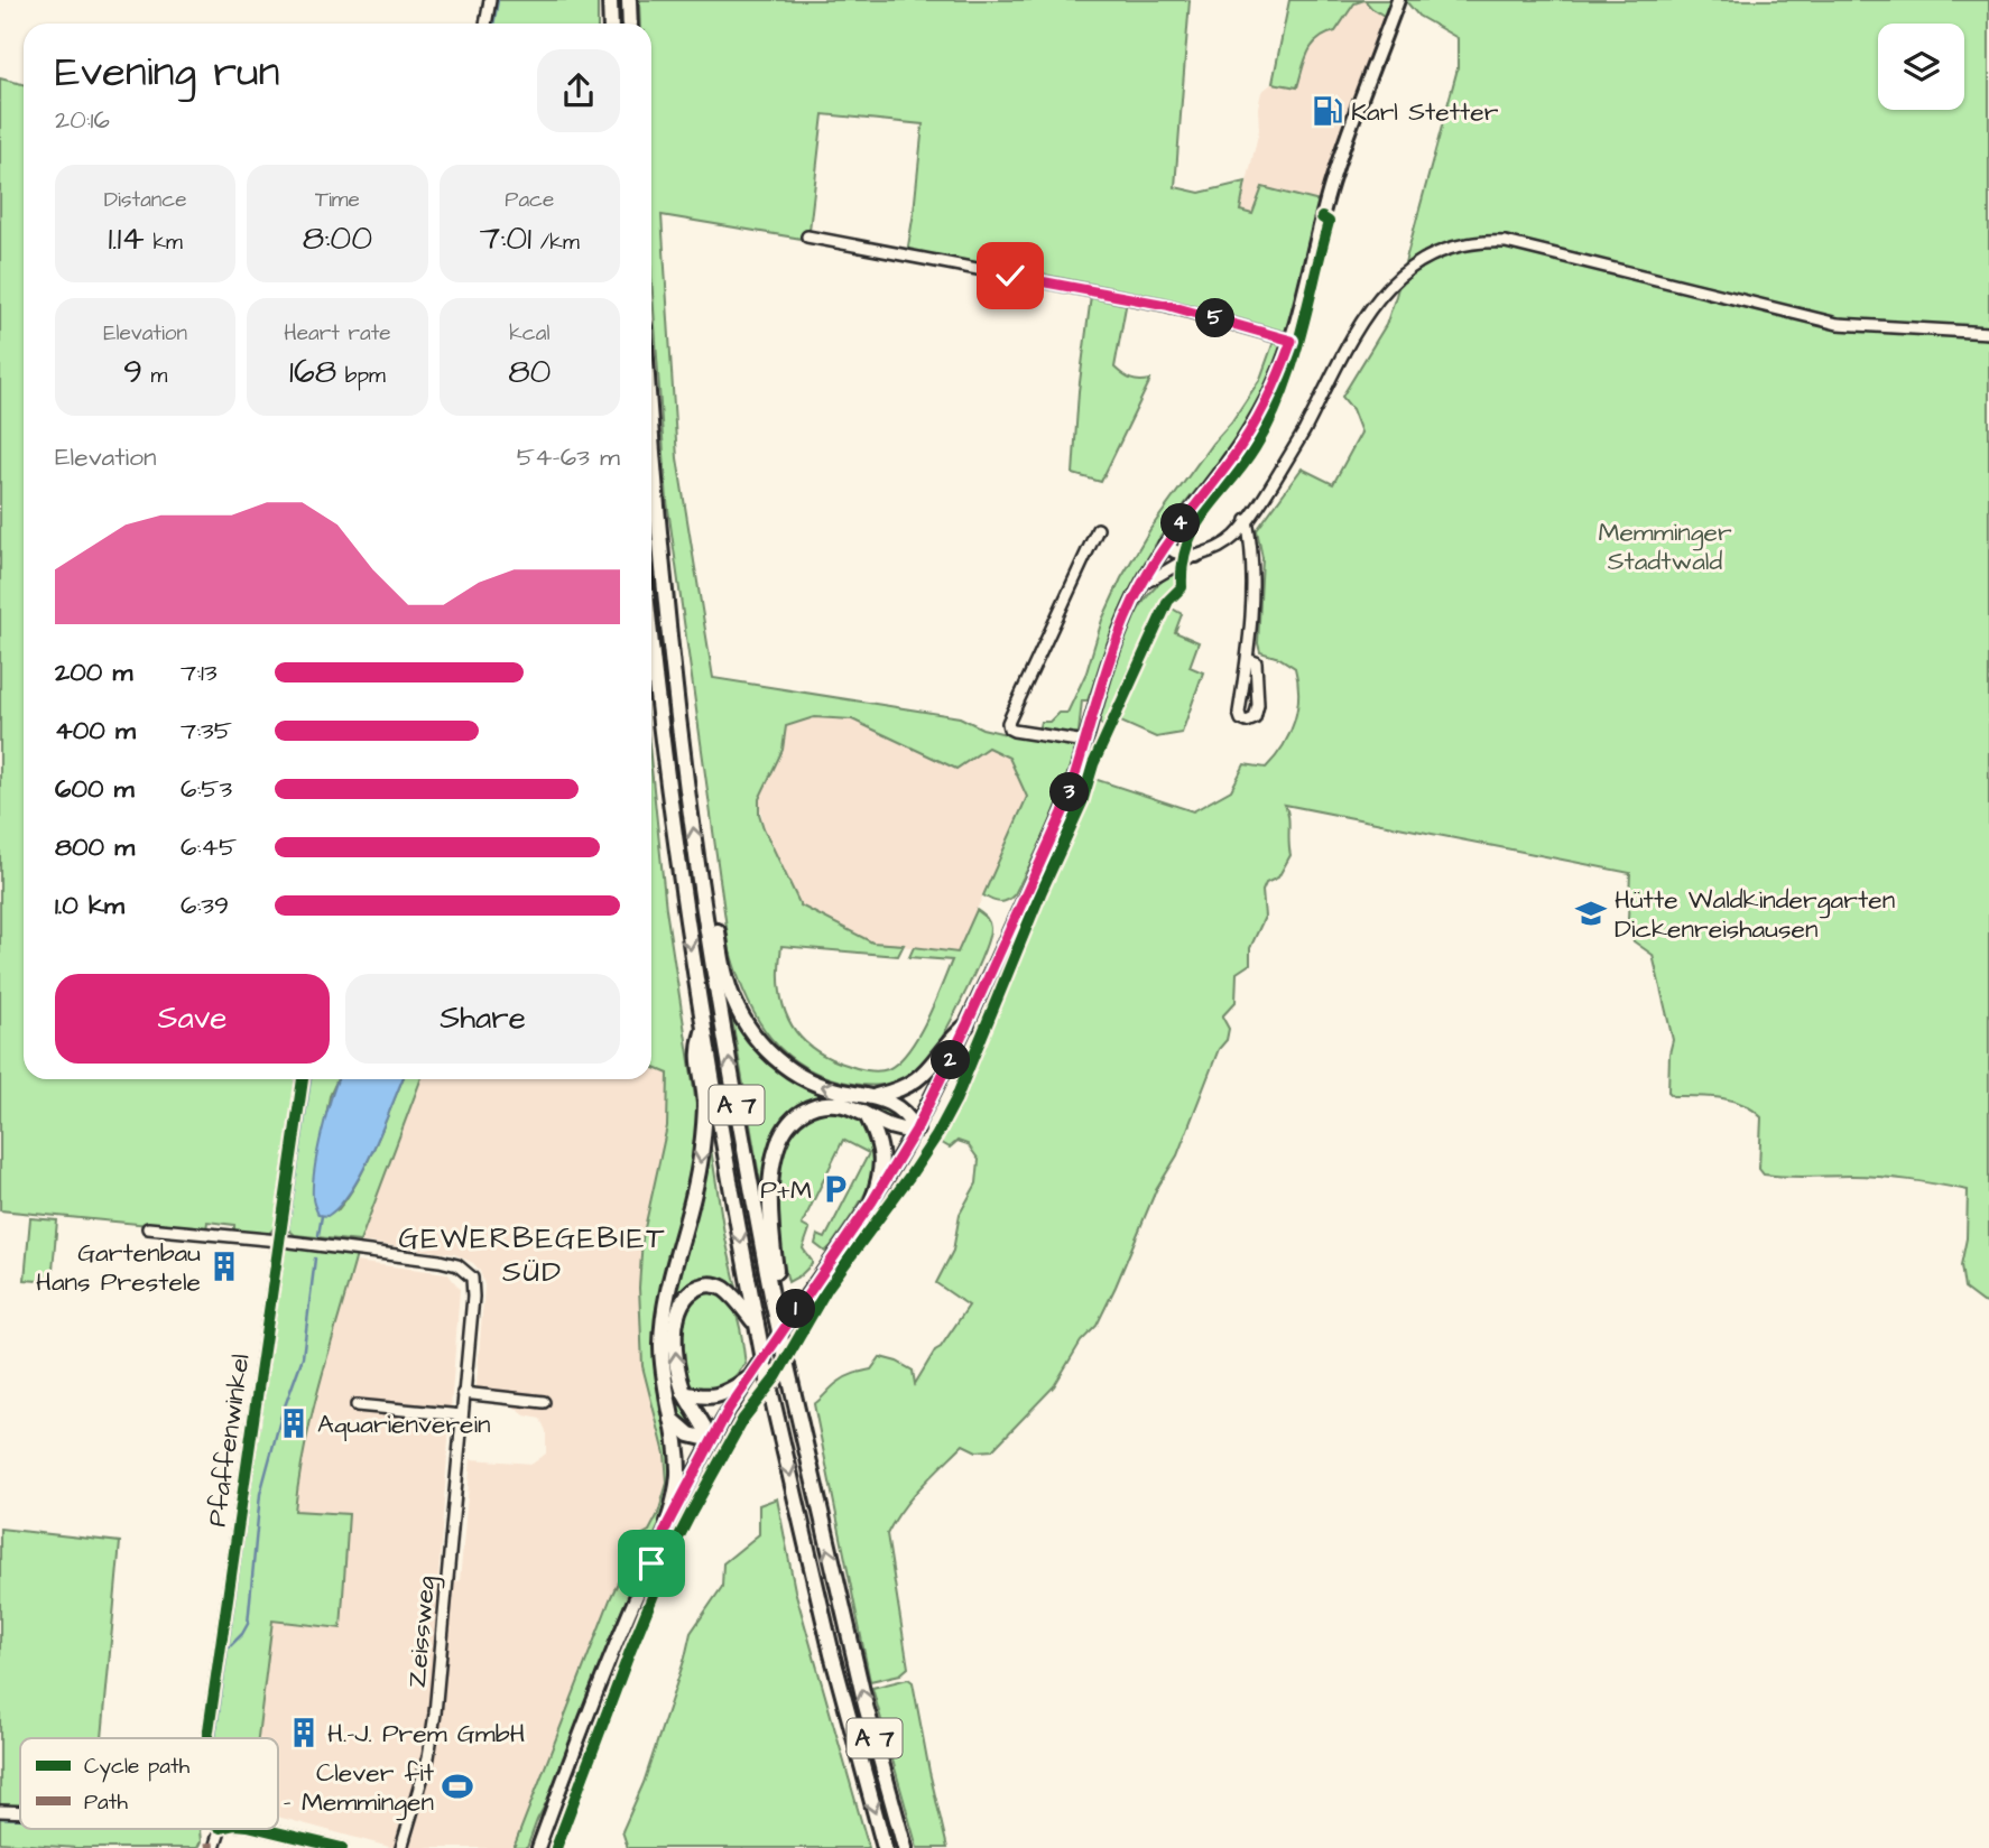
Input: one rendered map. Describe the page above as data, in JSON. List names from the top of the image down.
{
  "streets": {
    "highway": ["A 7"],
    "street": ["Pfaffenwinkel", "Zeissweg"]
  },
  "crossings": [
    ["Pfaffenwinkel", "Zeissweg"]
  ],
  "districts": ["GEWERBEGEBIET SÜD"],
  "parks": ["Memminger Stadtwald"],
  "places": {
    "fuel station": ["Karl Stetter"],
    "school or university": ["Hütte Waldkindergarten Dickenreishausen"],
    "parking": ["P+M"],
    "building": ["Gartenbau Hans Prestele", "Aquarienverein", "H.-J. Prem GmbH"],
    "sports": ["Clever fit - Memmingen"]
  },
  "legend": ["Cycle path", "Path"],
  "page": {
    "heading": ["Evening run", "20:16"],
    "stats": [
      ["Distance", "1.14 km"],
      ["Time", "8:00"],
      ["Pace", "7:01 /km"],
      ["Elevation", "9 m"],
      ["Heart rate", "168 bpm"],
      ["kcal", "80"]
    ],
    "pins": [
      "5",
      "4",
      "3",
      "2",
      "1"
    ],
    "chart": ["Elevation", "54–63 m"],
    "list": [
      {
        "name": "200 m",
        "note": "7:13"
      },
      {
        "name": "400 m",
        "note": "7:35"
      },
      {
        "name": "600 m",
        "note": "6:53"
      },
      {
        "name": "800 m",
        "note": "6:45"
      },
      {
        "name": "1.0 km",
        "note": "6:39"
      }
    ],
    "buttons": ["Save", "Share"]
  }
}
